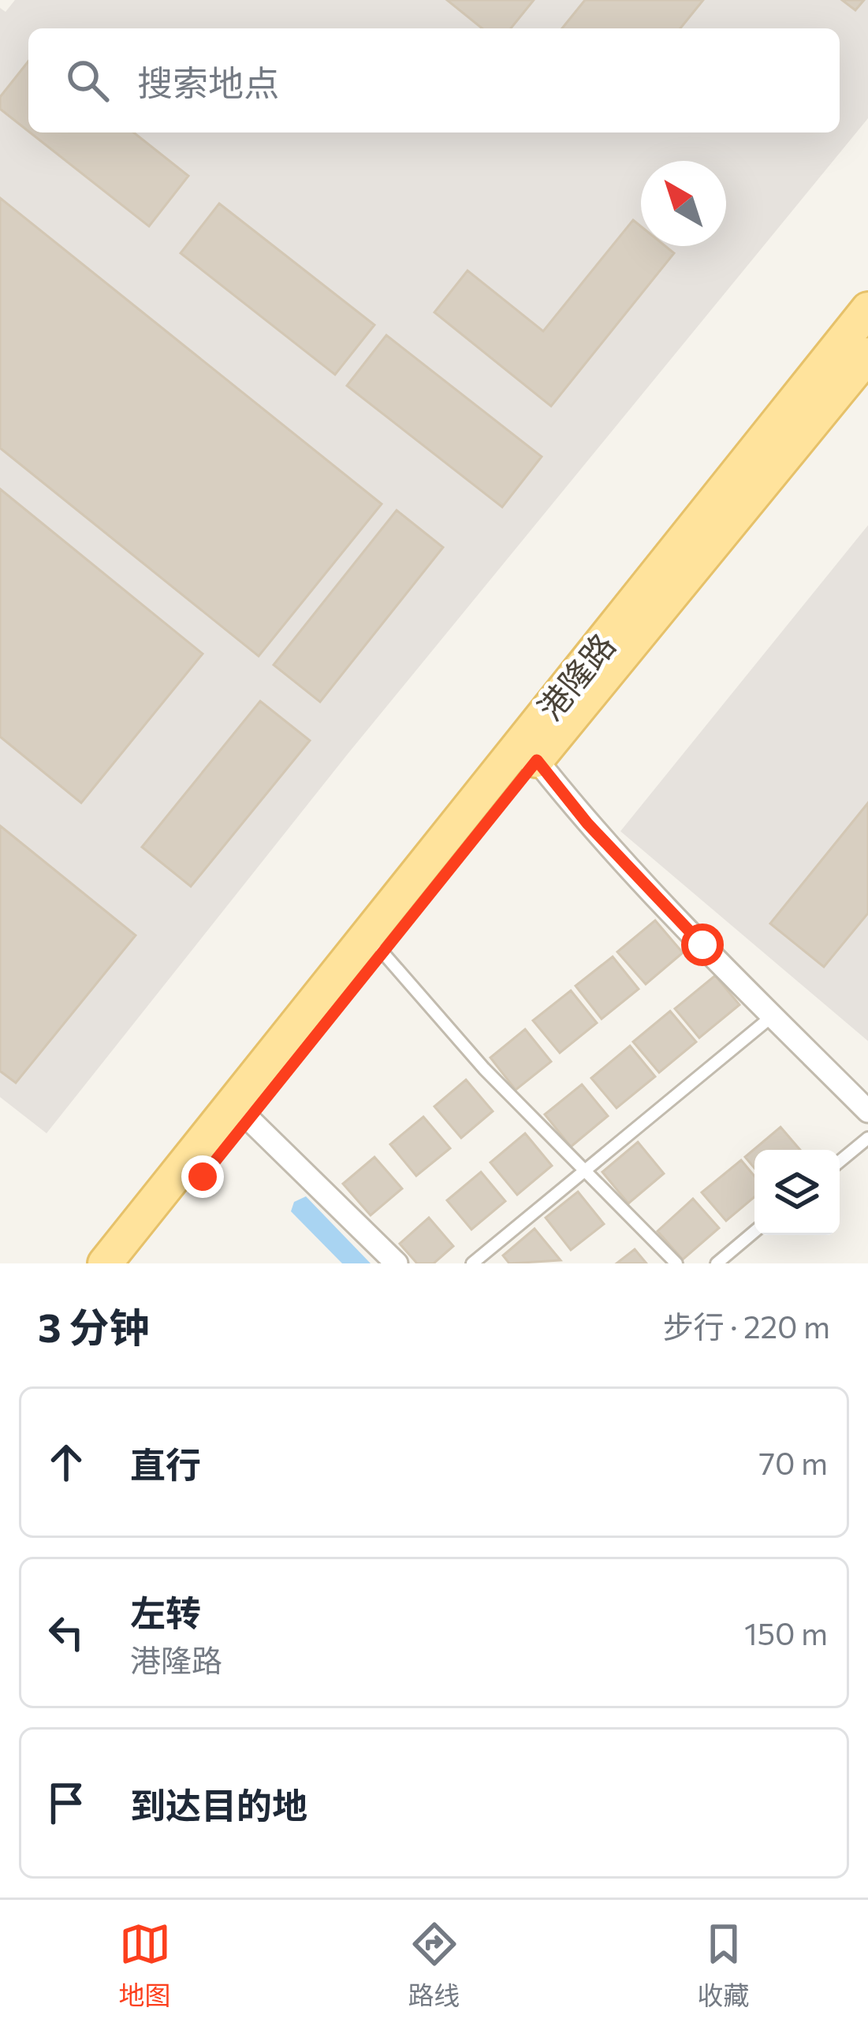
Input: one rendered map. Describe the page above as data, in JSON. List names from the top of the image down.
{
  "streets": {
    "main road": ["港隆路"]
  },
  "north": "top left",
  "page": {
    "search": "搜索地点",
    "heading": ["3 分钟", "步行 · 220 m"],
    "list": [
      ["直行", "70 m"],
      ["左转", "港隆路", "150 m"],
      "到达目的地"
    ],
    "nav": ["地图", "路线", "收藏"]
  }
}
